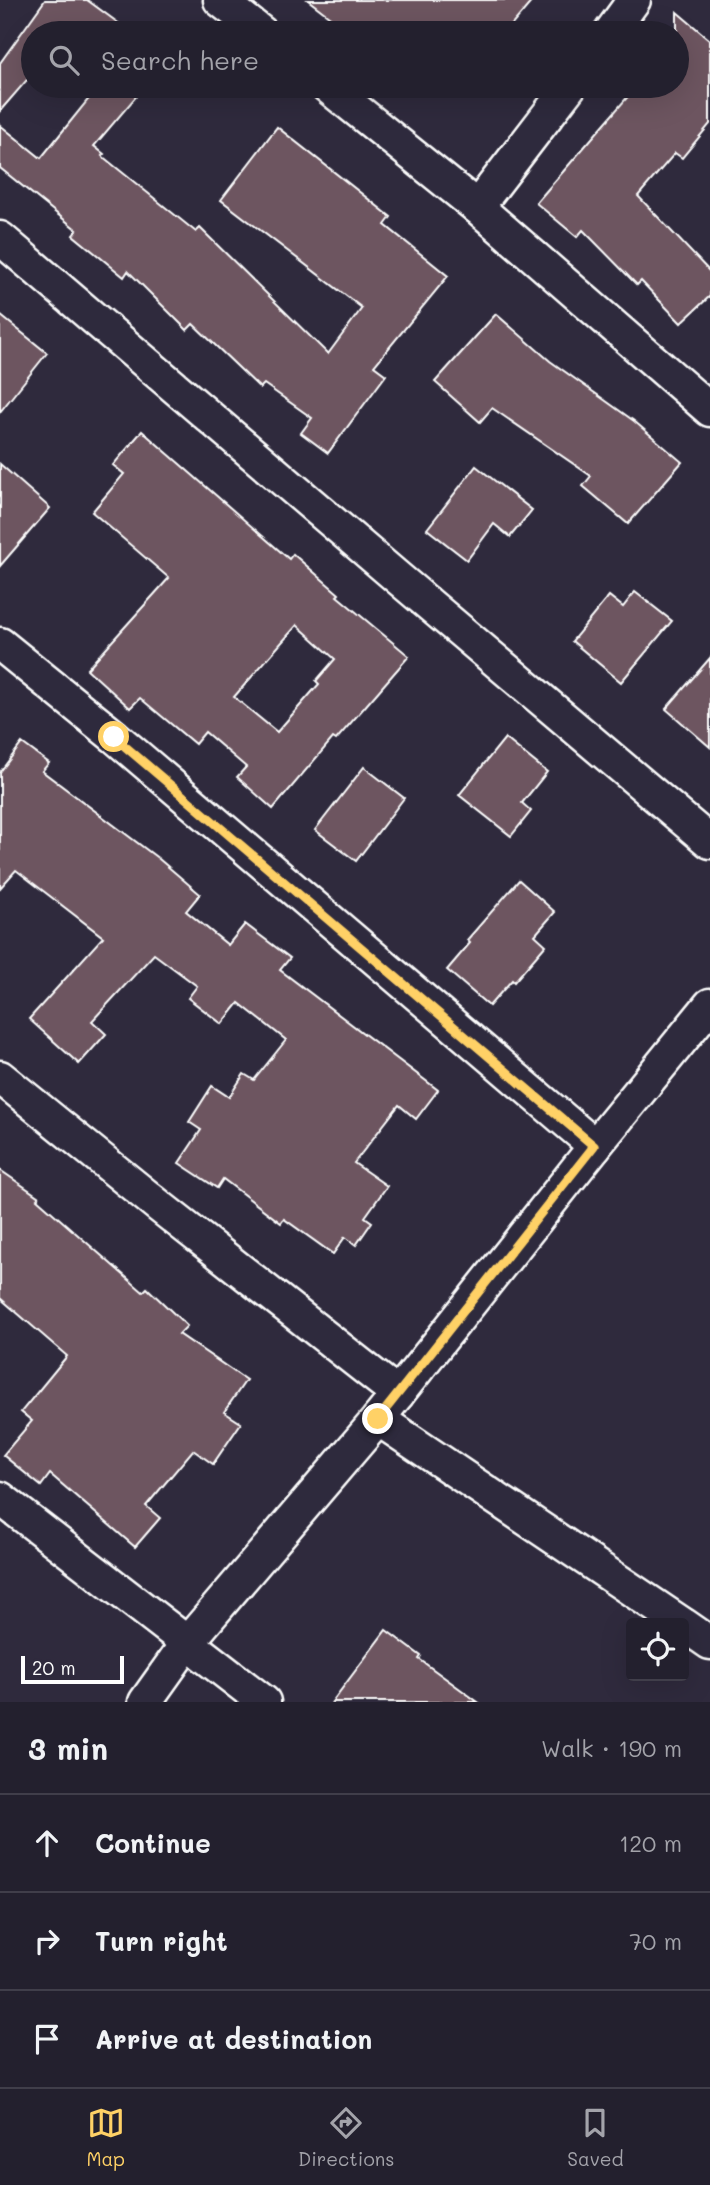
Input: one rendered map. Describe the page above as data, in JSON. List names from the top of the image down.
{
  "scale_bar": "20 m",
  "page": {
    "search": "Search here",
    "scale": "20 m",
    "heading": ["3 min", "Walk · 190 m"],
    "list": [
      ["Continue", "120 m"],
      ["Turn right", "70 m"],
      "Arrive at destination"
    ],
    "nav": ["Map", "Directions", "Saved"]
  }
}
